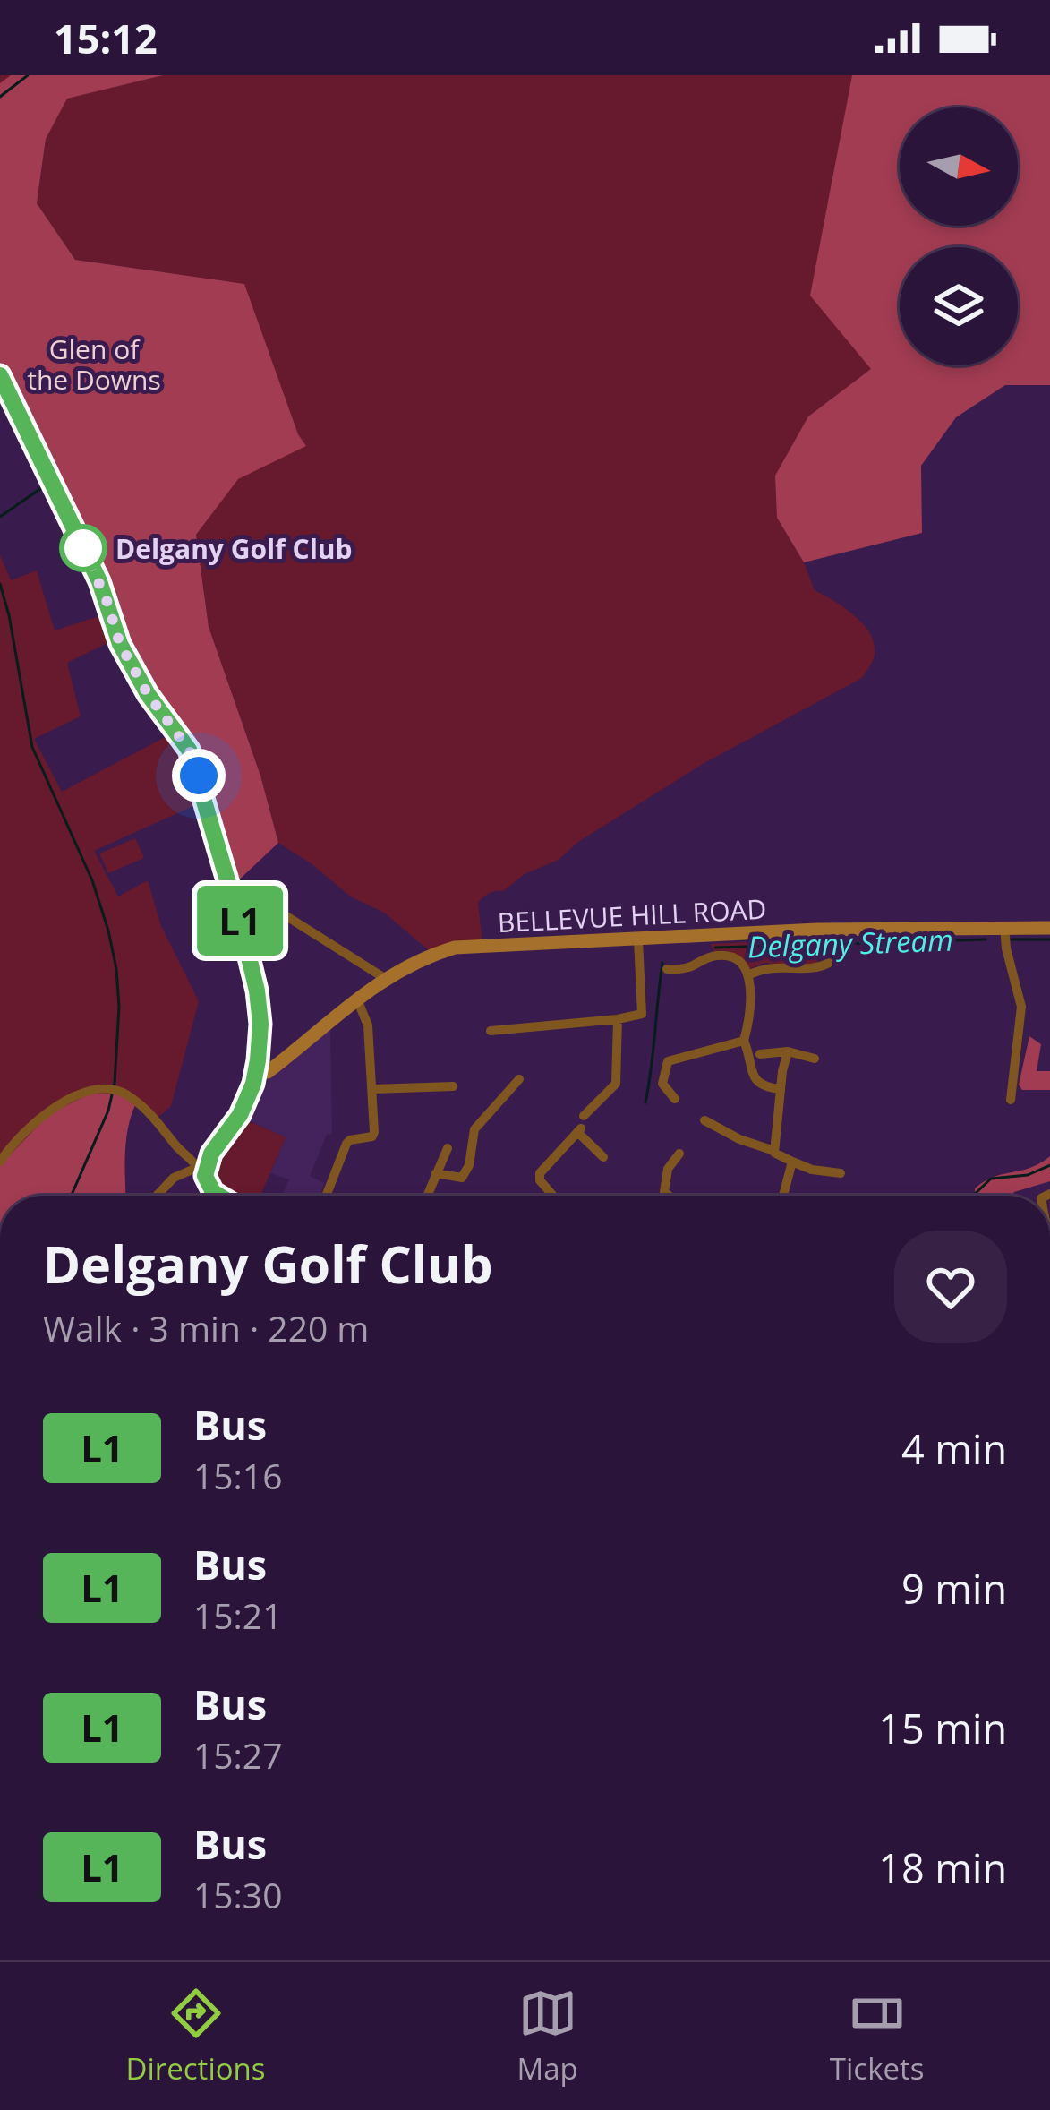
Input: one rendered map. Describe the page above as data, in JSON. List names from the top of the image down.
{
  "streets": {
    "main road": ["BELLEVUE HILL ROAD"]
  },
  "water": ["Delgany Stream"],
  "parks": ["Glen of the Downs"],
  "places": ["Delgany Golf Club"],
  "lines": ["bus line L1"],
  "north": "right",
  "page": {
    "status": "15:12",
    "on_map": "L1",
    "heading": ["Delgany Golf Club", "Walk · 3 min · 220 m"],
    "list": [
      {
        "mark": "L1",
        "name": "Bus",
        "note": "15:16",
        "value": "4 min"
      },
      {
        "mark": "L1",
        "name": "Bus",
        "note": "15:21",
        "value": "9 min"
      },
      {
        "mark": "L1",
        "name": "Bus",
        "note": "15:27",
        "value": "15 min"
      },
      {
        "mark": "L1",
        "name": "Bus",
        "note": "15:30",
        "value": "18 min"
      }
    ],
    "tabs": ["Directions", "Map", "Tickets"]
  }
}
